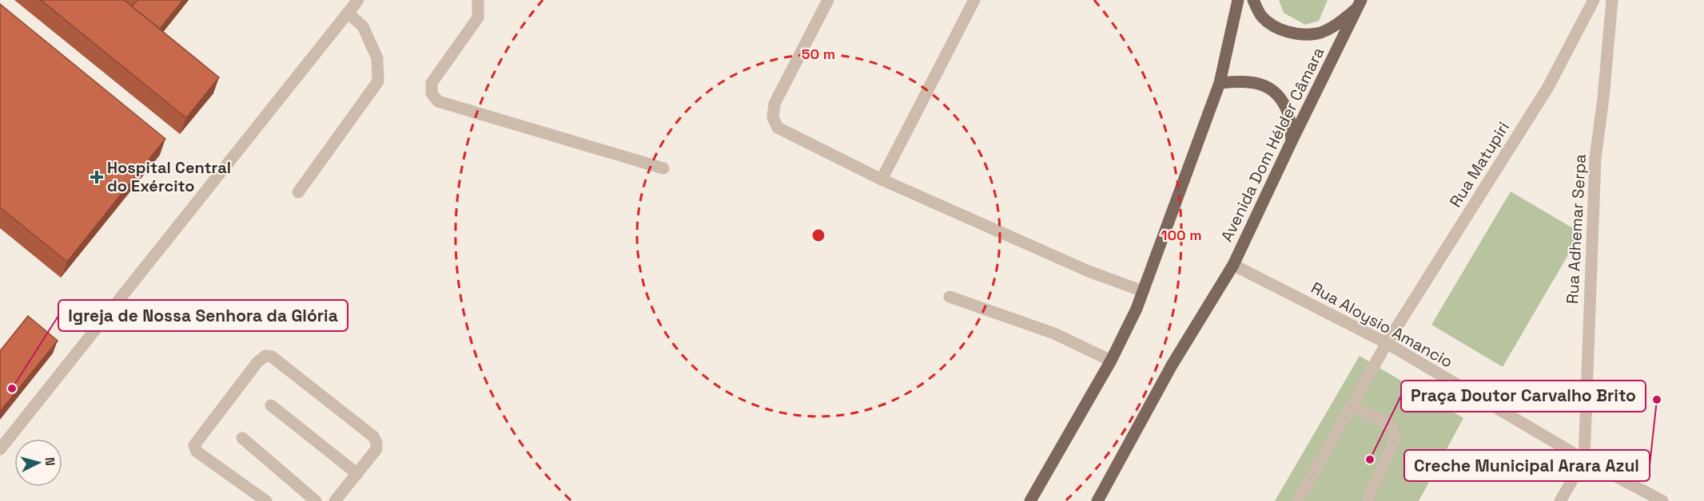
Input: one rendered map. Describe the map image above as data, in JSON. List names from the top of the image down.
{
  "streets": {
    "main road": ["Avenida Dom Hélder Câmara"],
    "street": ["Rua Matupiri", "Rua Adhemar Serpa", "Rua Aloysio Amancio"]
  },
  "crossings": [
    ["Avenida Dom Hélder Câmara", "Rua Aloysio Amancio"],
    ["Rua Matupiri", "Rua Aloysio Amancio"],
    ["Rua Adhemar Serpa", "Rua Aloysio Amancio"]
  ],
  "places": {
    "health": ["Hospital Central do Exército"],
    "other": ["Igreja de Nossa Senhora da Glória", "Creche Municipal Arara Azul", "Praça Doutor Carvalho Brito"]
  },
  "north": "right",
  "rings": ["50 m", "100 m"]
}
